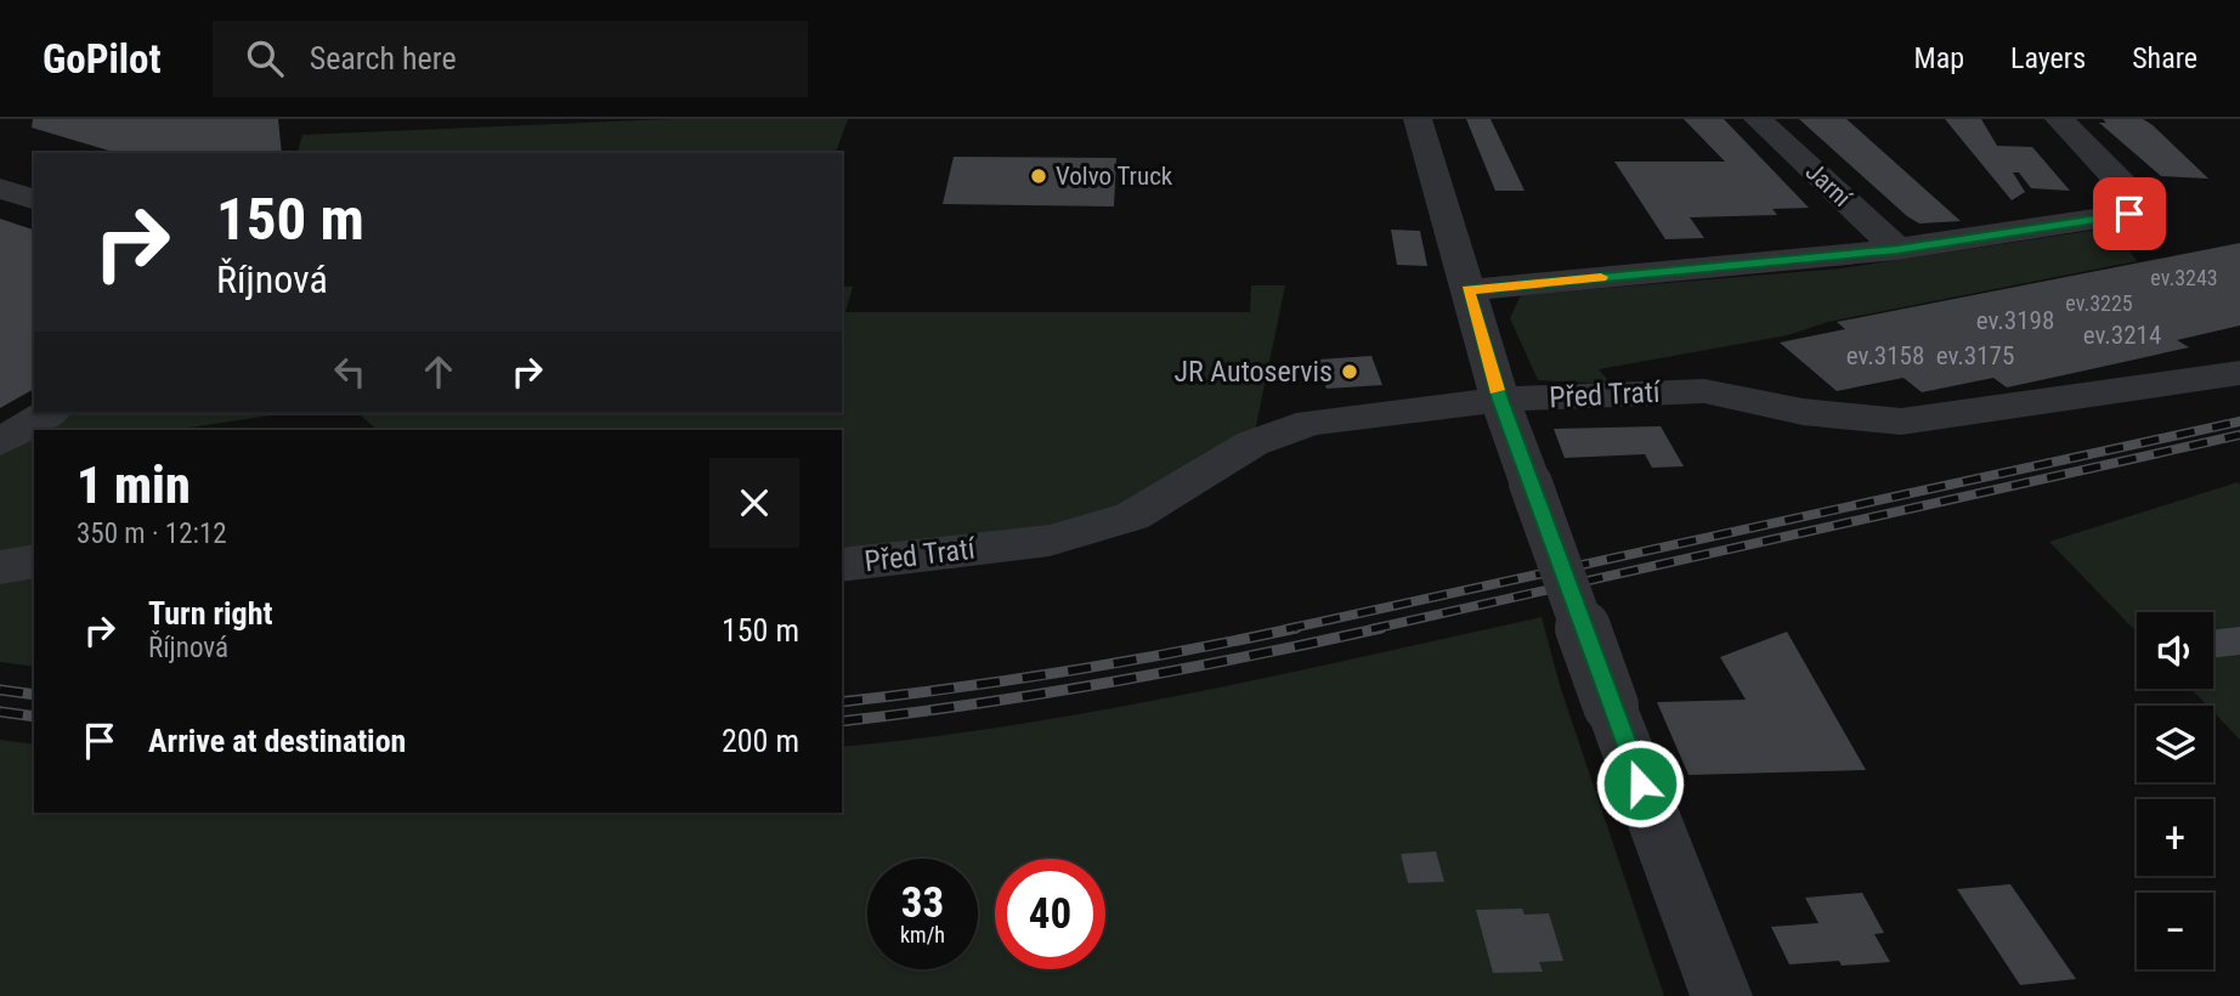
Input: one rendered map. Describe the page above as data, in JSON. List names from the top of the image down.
{
  "streets": {
    "street": ["Jarní", "Před Tratí"]
  },
  "places": ["Volvo Truck", "JR Autoservis"],
  "house_numbers": [
    "ev.3243",
    "ev.3225",
    "ev.3198",
    "ev.3214",
    "ev.3158",
    "ev.3175"
  ],
  "page": {
    "header": "GoPilot",
    "search": "Search here",
    "nav": ["Map", "Layers", "Share"],
    "turn": ["150 m", "Říjnová"],
    "heading": ["1 min", "350 m · 12:12"],
    "list": [
      {
        "name": "Turn right",
        "note": "Říjnová",
        "value": "150 m"
      },
      {
        "name": "Arrive at destination",
        "value": "200 m"
      }
    ],
    "map_buttons": ["+", "−"],
    "speed": "33 km/h",
    "limit": "40"
  }
}
